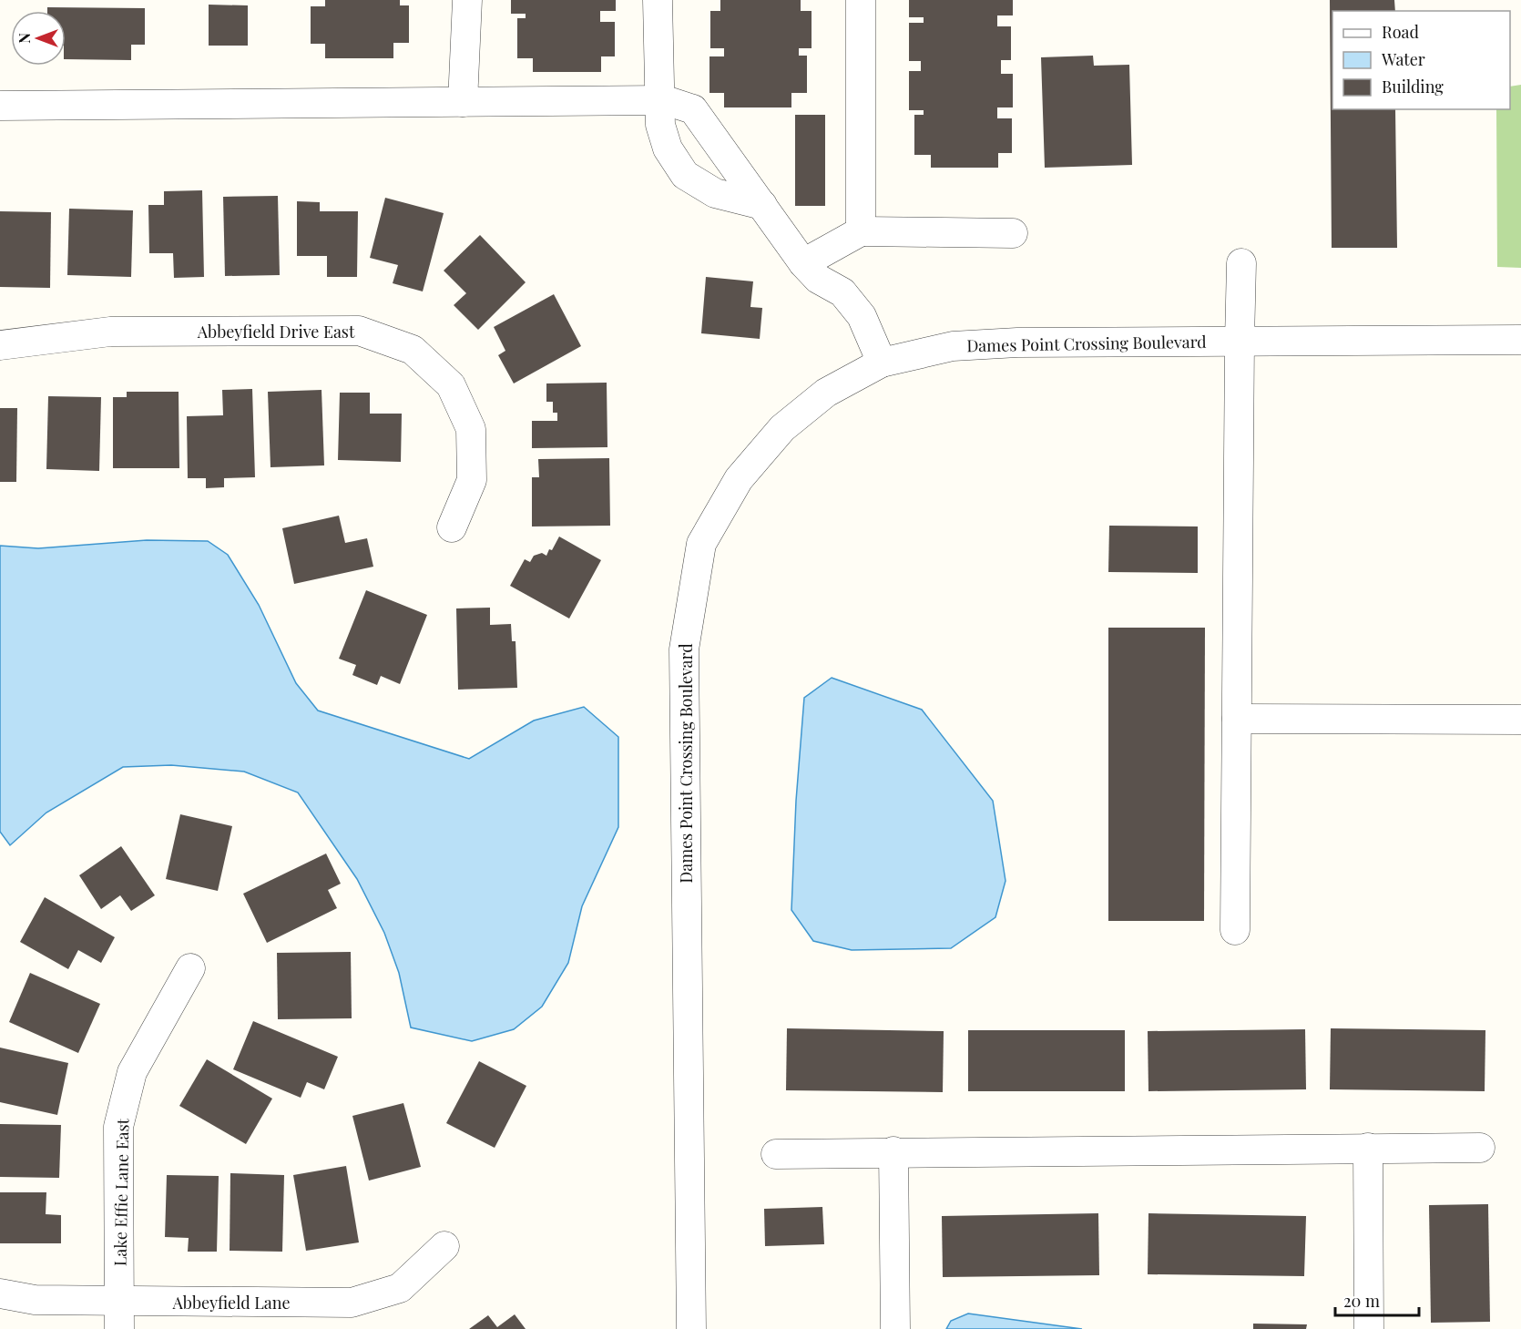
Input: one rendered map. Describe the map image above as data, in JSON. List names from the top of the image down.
{
  "streets": {
    "street": [
      "Abbeyfield Drive East",
      "Dames Point Crossing Boulevard",
      "Lake Effie Lane East",
      "Abbeyfield Lane"
    ]
  },
  "crossings": [
    ["Lake Effie Lane East", "Abbeyfield Lane"]
  ],
  "legend": ["Road", "Water", "Building"],
  "scale_bar": "20 m",
  "north": "left"
}
